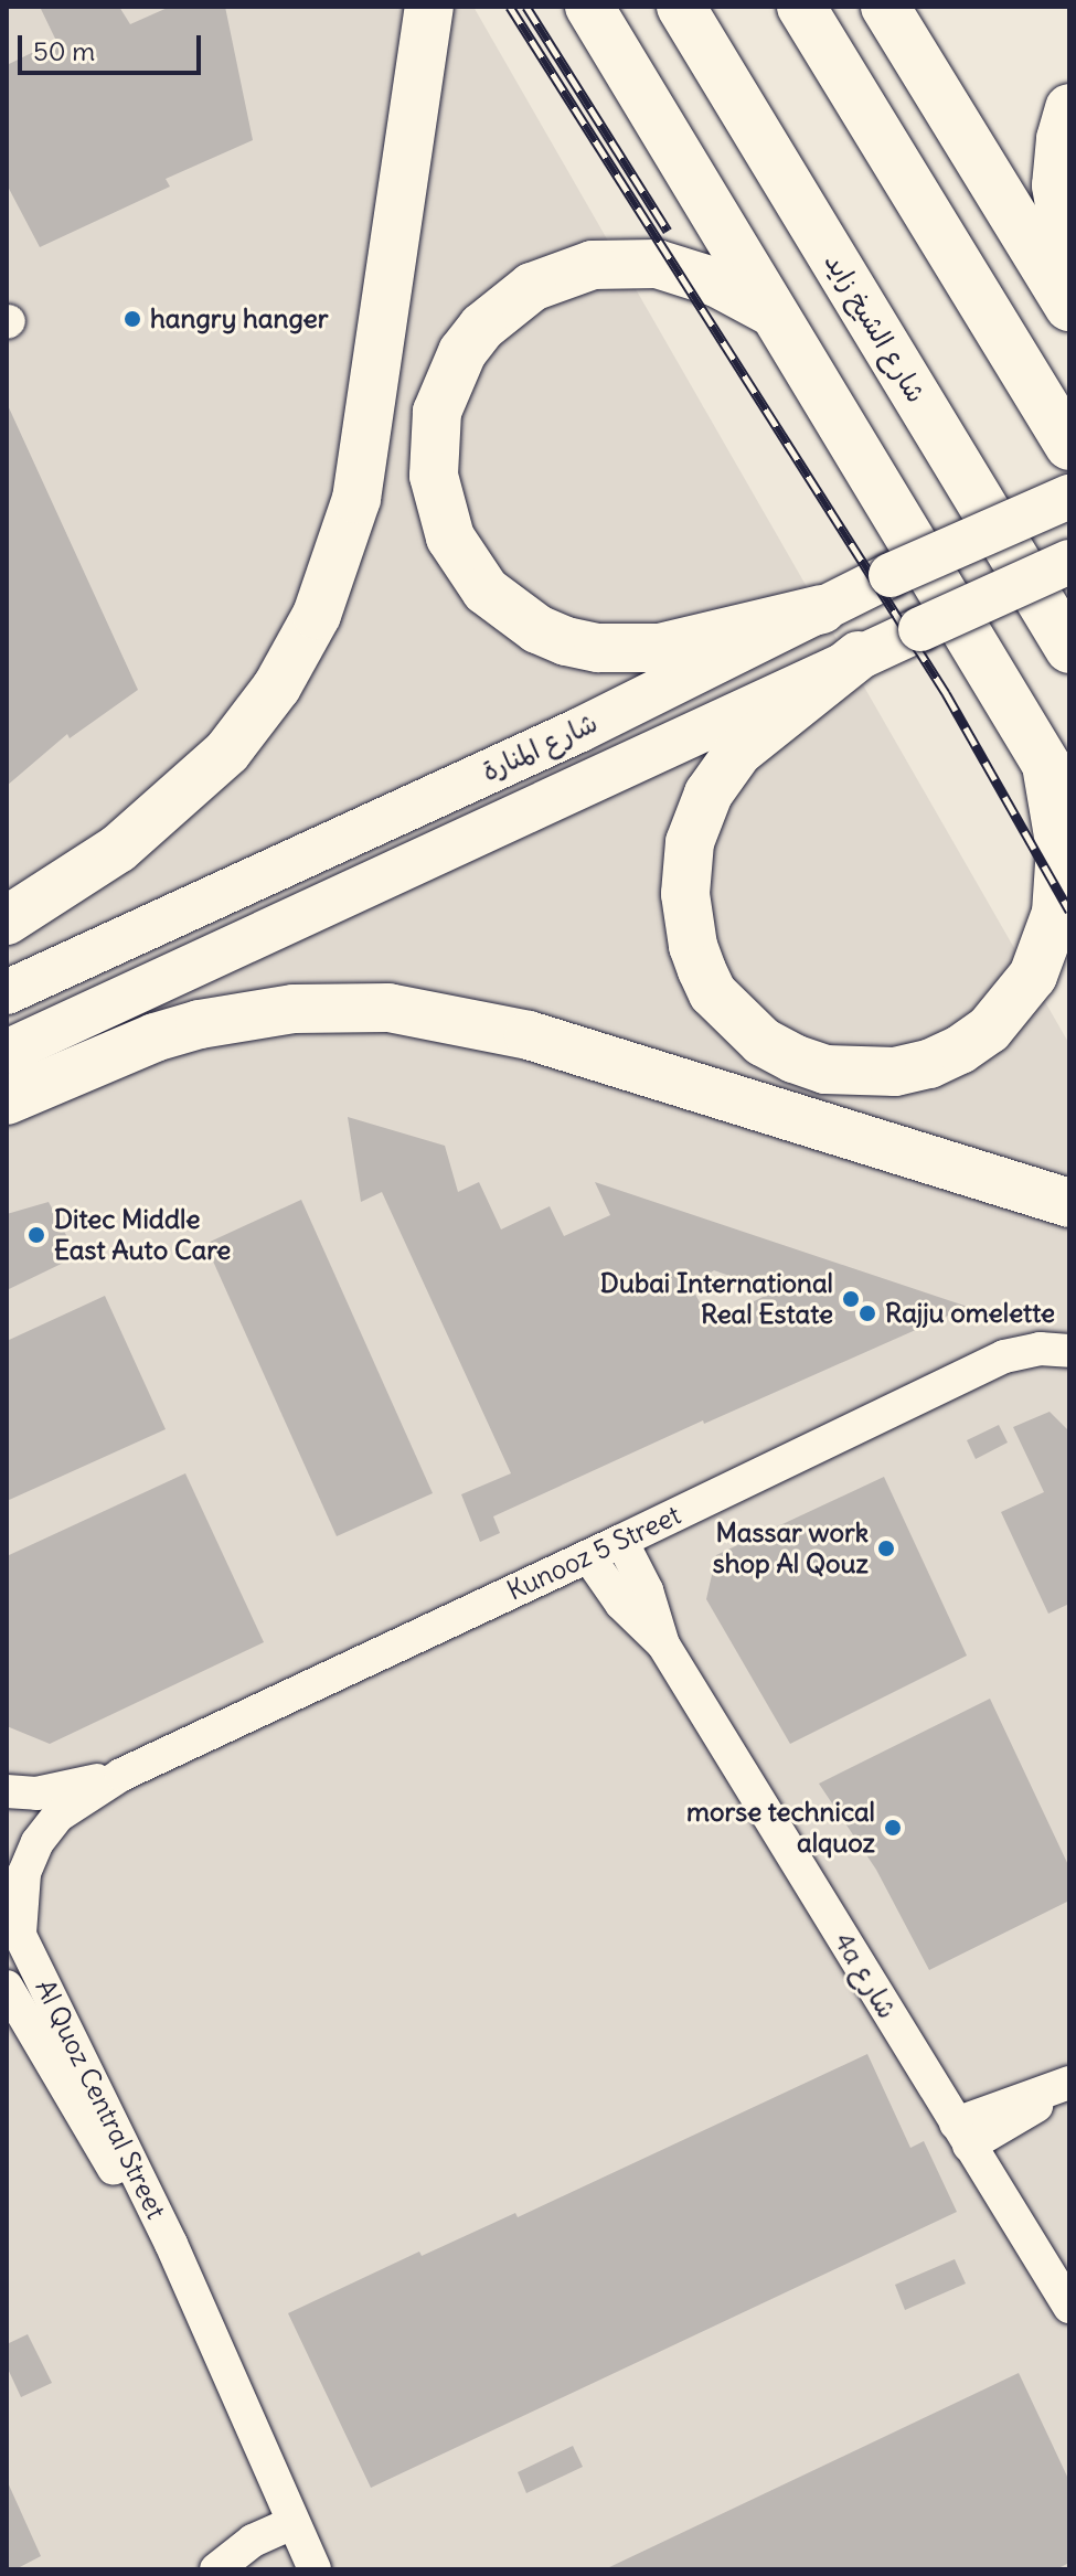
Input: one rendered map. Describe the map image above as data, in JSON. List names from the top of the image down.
{
  "streets": {
    "highway": ["شارع الشيخ زايد"],
    "main road": ["شارع المنارة"],
    "street": ["Kunooz 5 Street", "4a شارع", "Al Quoz Central Street"]
  },
  "crossings": [
    ["Kunooz 5 Street", "4a شارع"],
    ["Kunooz 5 Street", "Al Quoz Central Street"]
  ],
  "places": [
    "hangry hanger",
    "Ditec Middle East Auto Care",
    "Dubai International Real Estate",
    "Rajju omelette",
    "Massar work shop Al Qouz",
    "morse technical alquoz"
  ],
  "scale_bar": "50 m"
}
